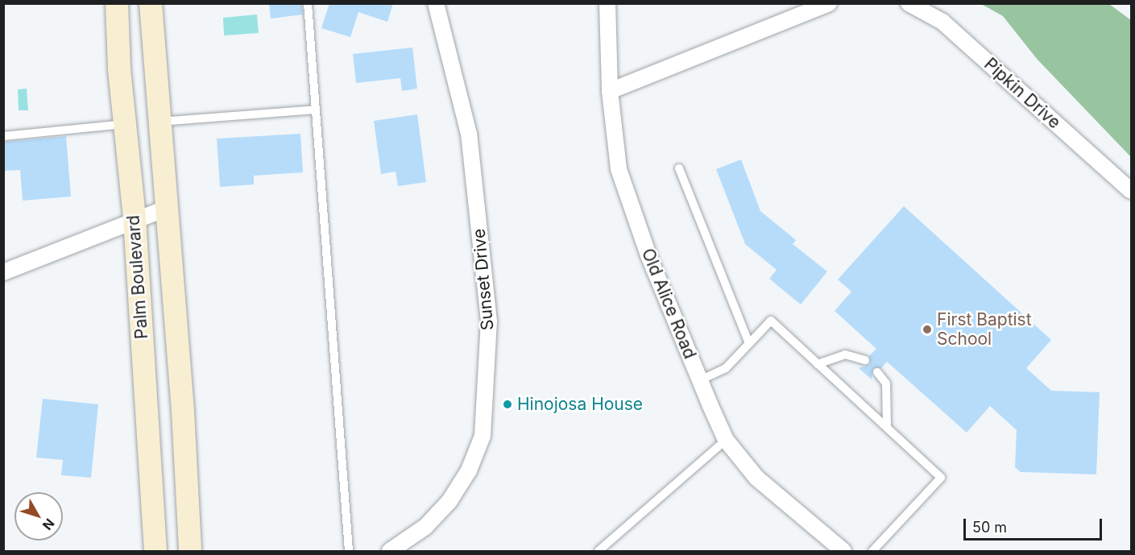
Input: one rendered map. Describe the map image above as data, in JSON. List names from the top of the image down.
{
  "streets": {
    "main road": ["Palm Boulevard"],
    "street": ["Pipkin Drive", "Sunset Drive", "Old Alice Road"]
  },
  "places": ["First Baptist School", "Hinojosa House"],
  "scale_bar": "50 m",
  "north": "bottom right"
}
